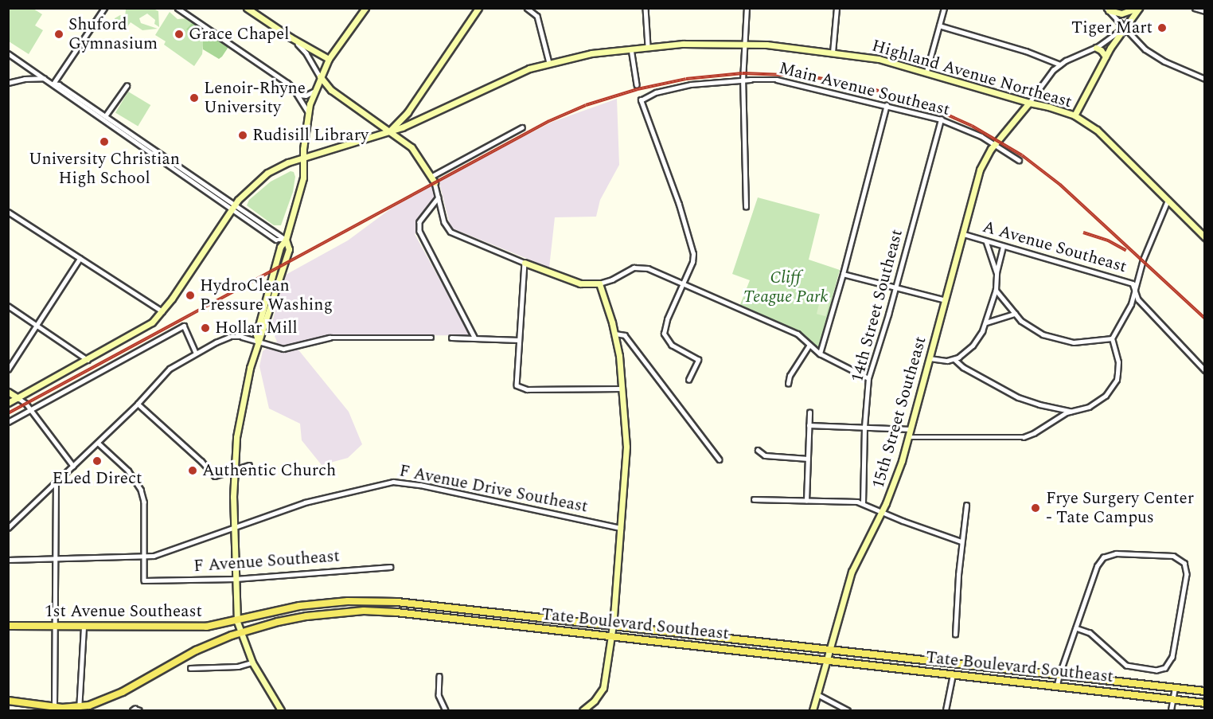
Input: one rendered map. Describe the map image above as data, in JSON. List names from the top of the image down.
{
  "streets": {
    "main road": [
      "Highland Avenue Northeast",
      "15th Street Southeast",
      "1st Avenue Southeast",
      "Tate Boulevard Southeast"
    ],
    "street": [
      "Main Avenue Southeast",
      "A Avenue Southeast",
      "14th Street Southeast",
      "F Avenue Drive Southeast",
      "F Avenue Southeast"
    ]
  },
  "crossings": [
    ["Highland Avenue Northeast", "15th Street Southeast"],
    ["Main Avenue Southeast", "14th Street Southeast"],
    ["Main Avenue Southeast", "15th Street Southeast"],
    ["A Avenue Southeast", "15th Street Southeast"],
    ["15th Street Southeast", "Tate Boulevard Southeast"],
    ["F Avenue Drive Southeast", "F Avenue Southeast"],
    ["1st Avenue Southeast", "Tate Boulevard Southeast"]
  ],
  "parks": ["Cliff Teague Park"],
  "places": [
    "Tiger Mart",
    "Shuford Gymnasium",
    "Grace Chapel",
    "Lenoir-Rhyne University",
    "Rudisill Library",
    "University Christian High School",
    "HydroClean Pressure Washing",
    "Hollar Mill",
    "ELed Direct",
    "Authentic Church",
    "Frye Surgery Center - Tate Campus"
  ]
}
